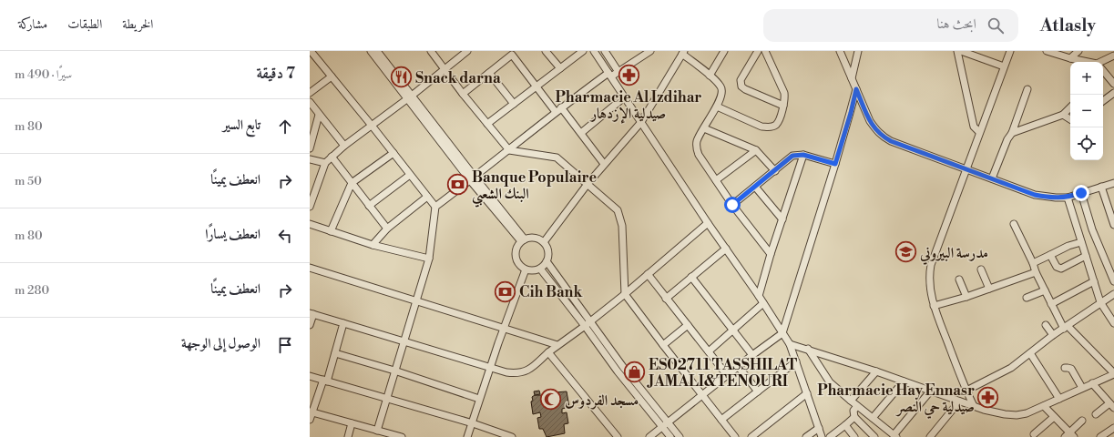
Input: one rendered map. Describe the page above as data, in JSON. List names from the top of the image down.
{
  "places": {
    "pharmacy": ["Pharmacie Al Izdihar صيدلية الإزدهار", "Pharmacie Hay Ennasr صيدلية حي النصر"],
    "restaurant": ["Snack darna"],
    "bank": ["Banque Populaire البنك الشعبي", "Cih Bank"],
    "school or university": ["مدرسة البيروني"],
    "shop": ["ES02711 TASSHILAT JAMALI&TENOURI"],
    "mosque": ["مسجد الفردوس"]
  },
  "page": {
    "header": "Atlasly",
    "search": "ابحث هنا",
    "nav": ["الخريطة", "الطبقات", "مشاركة"],
    "heading": ["7 دقيقة", "سيرًا · 490 m"],
    "map_buttons": ["+", "−"],
    "list": [
      ["تابع السير", "80 m"],
      ["انعطف يمينًا", "50 m"],
      ["انعطف يسارًا", "80 m"],
      ["انعطف يمينًا", "280 m"],
      "الوصول إلى الوجهة"
    ]
  }
}
